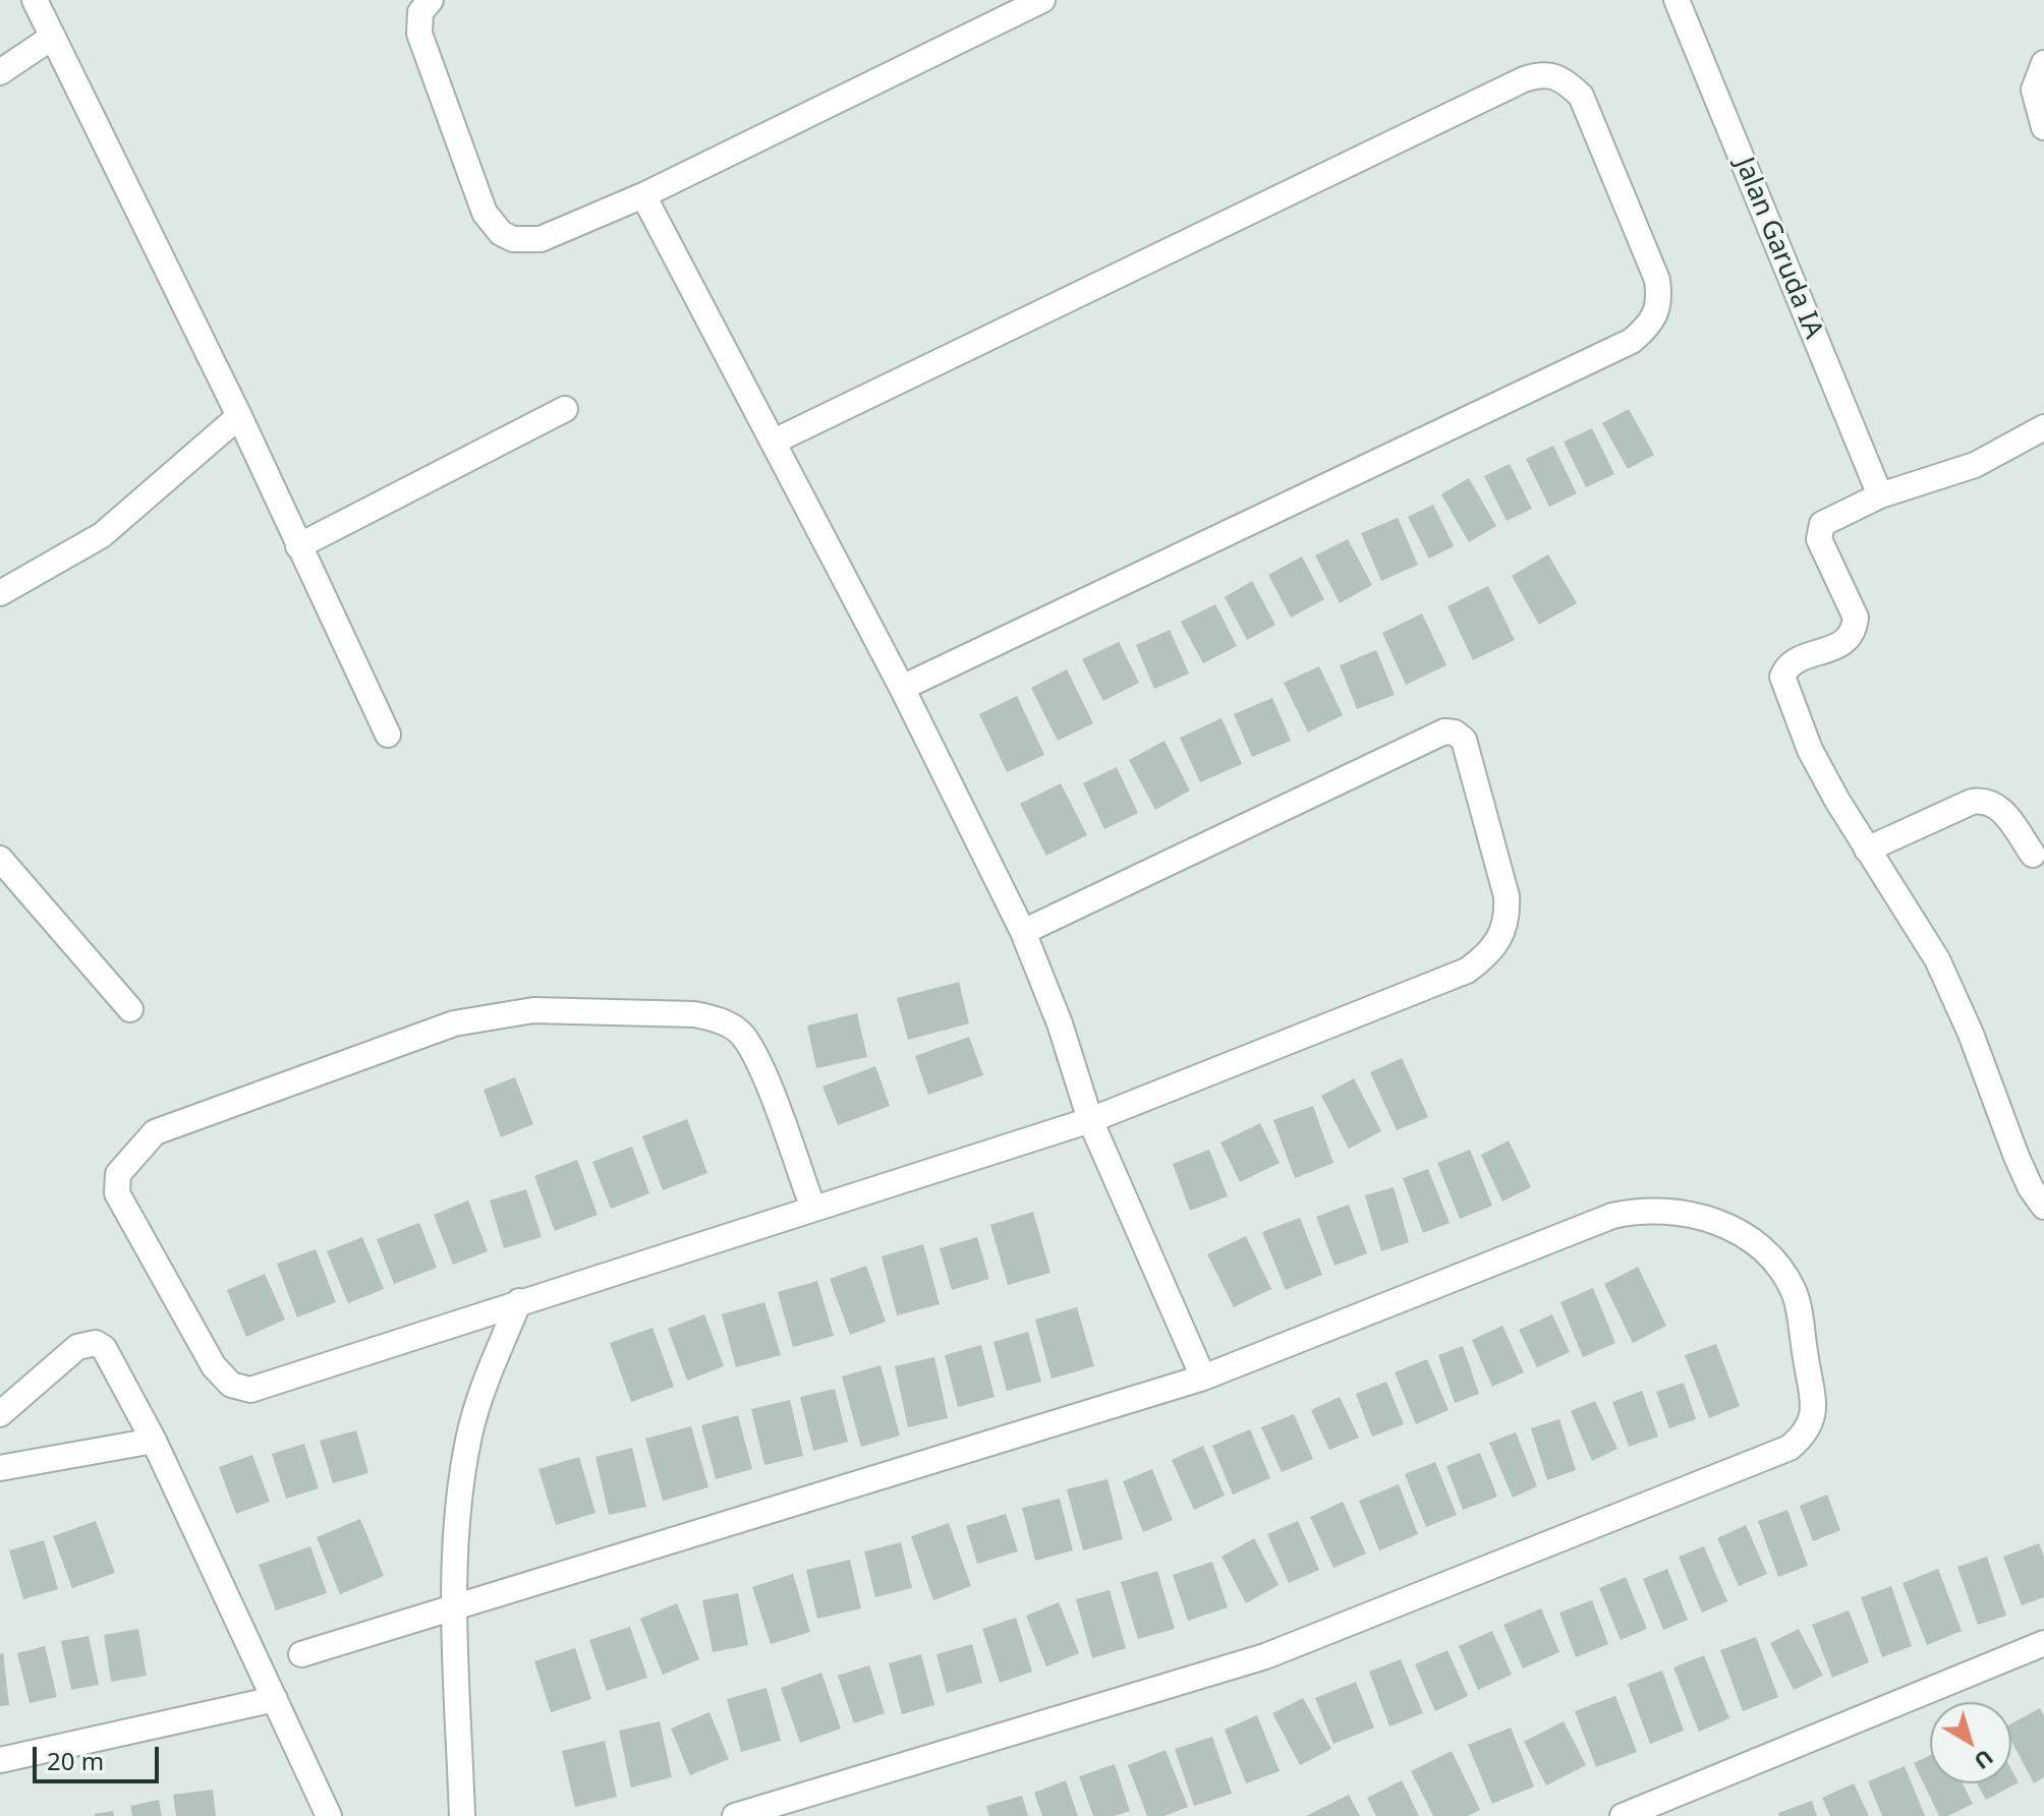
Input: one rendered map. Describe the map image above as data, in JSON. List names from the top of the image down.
{
  "streets": {
    "street": ["Jalan Garuda IA"]
  },
  "scale_bar": "20 m",
  "north": "bottom right"
}
